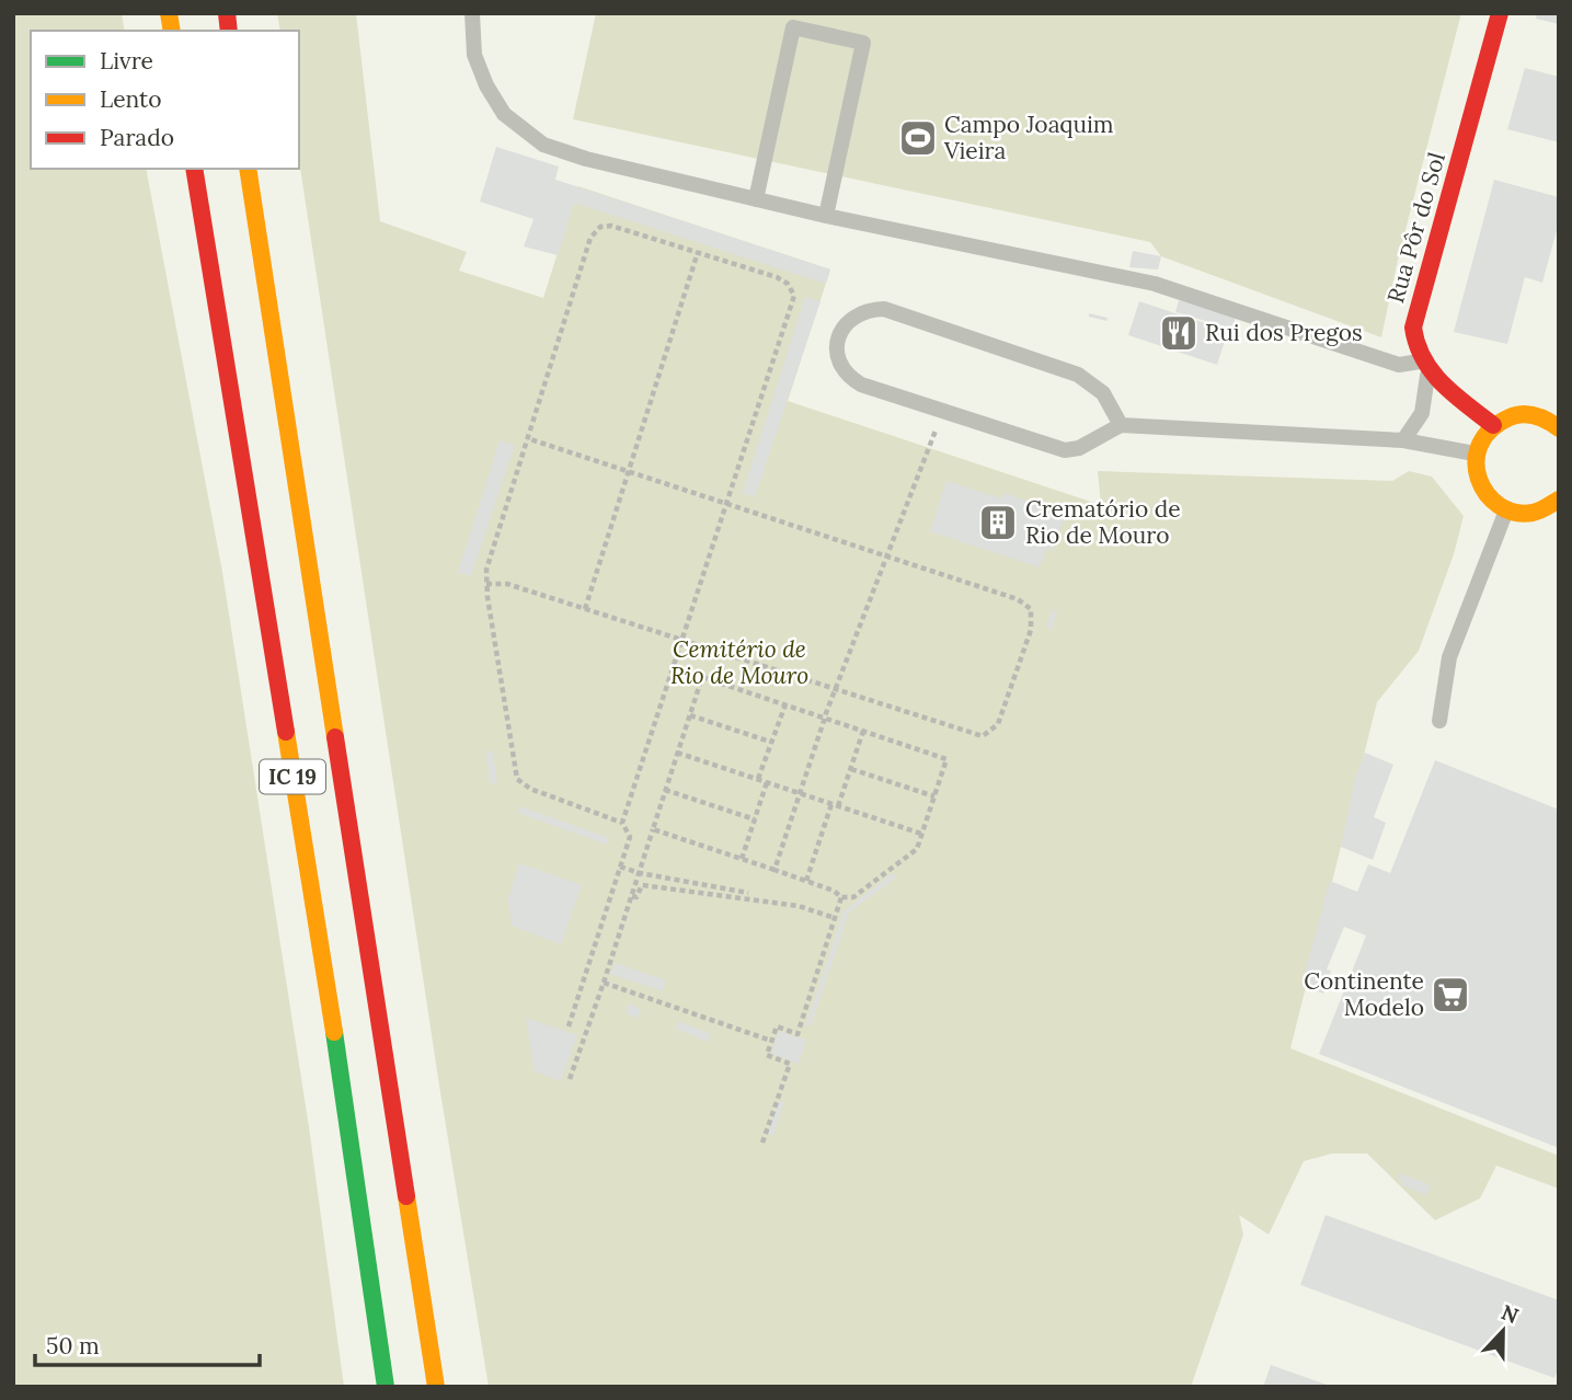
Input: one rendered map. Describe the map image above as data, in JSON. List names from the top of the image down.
{
  "streets": {
    "main road": ["Rua Pôr do Sol", "IC 19"]
  },
  "parks": ["Cemitério de Rio de Mouro"],
  "places": {
    "sports": ["Campo Joaquim Vieira"],
    "restaurant": ["Rui dos Pregos"],
    "building": ["Crematório de Rio de Mouro"],
    "supermarket": ["Continente Modelo"]
  },
  "legend": ["Livre", "Lento", "Parado"],
  "scale_bar": "50 m",
  "north": "top"
}
